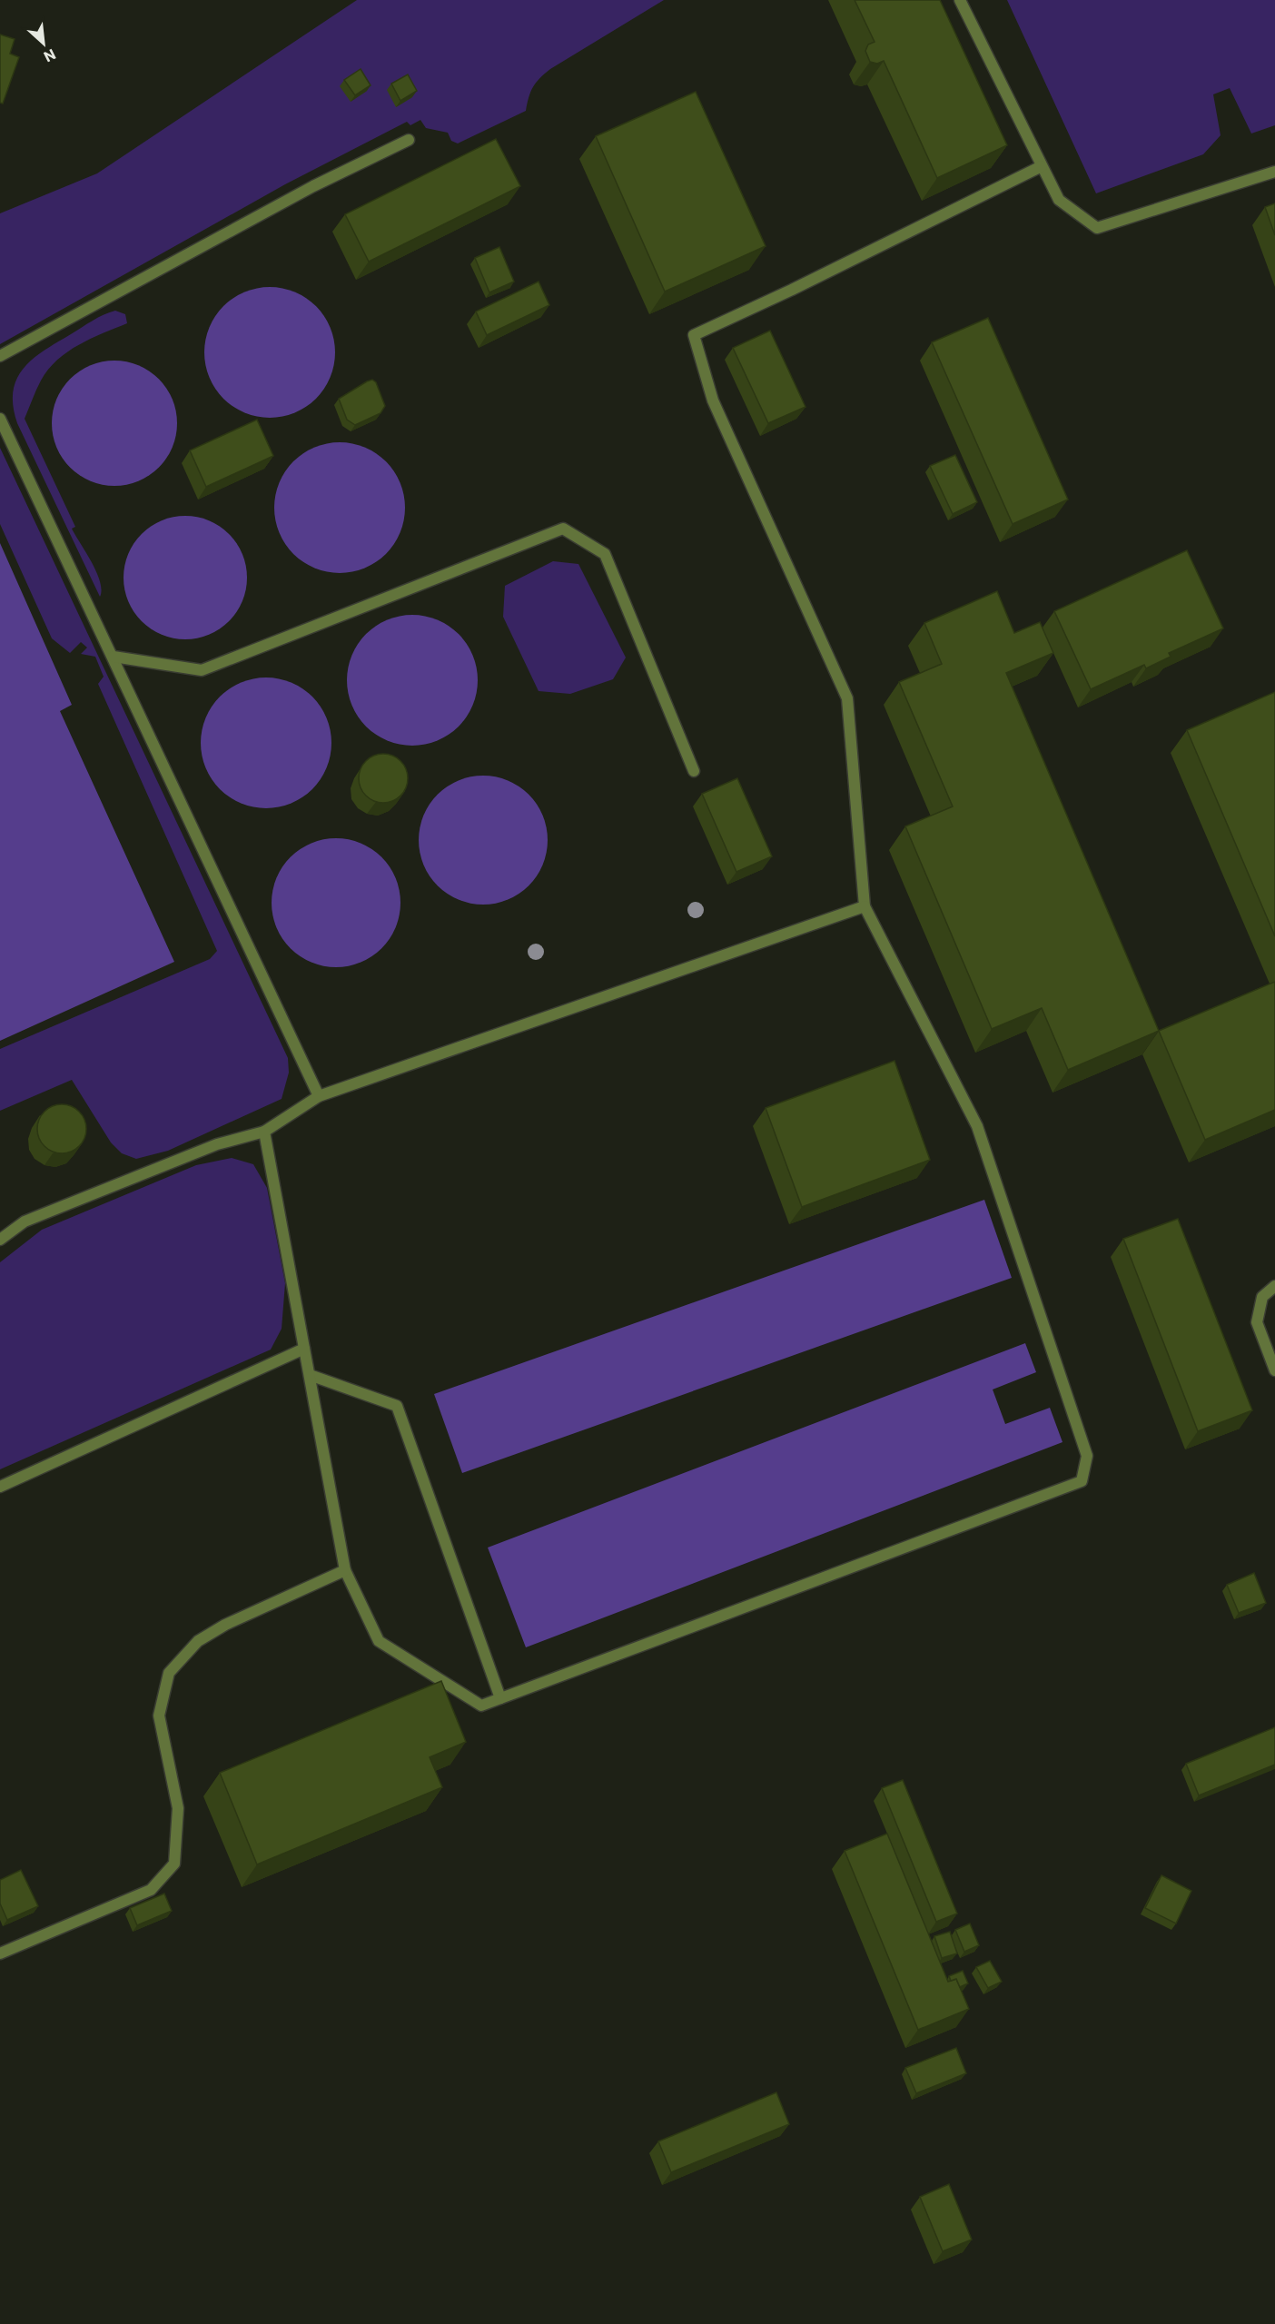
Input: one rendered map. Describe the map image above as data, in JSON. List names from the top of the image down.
{
  "north": "bottom right"
}
